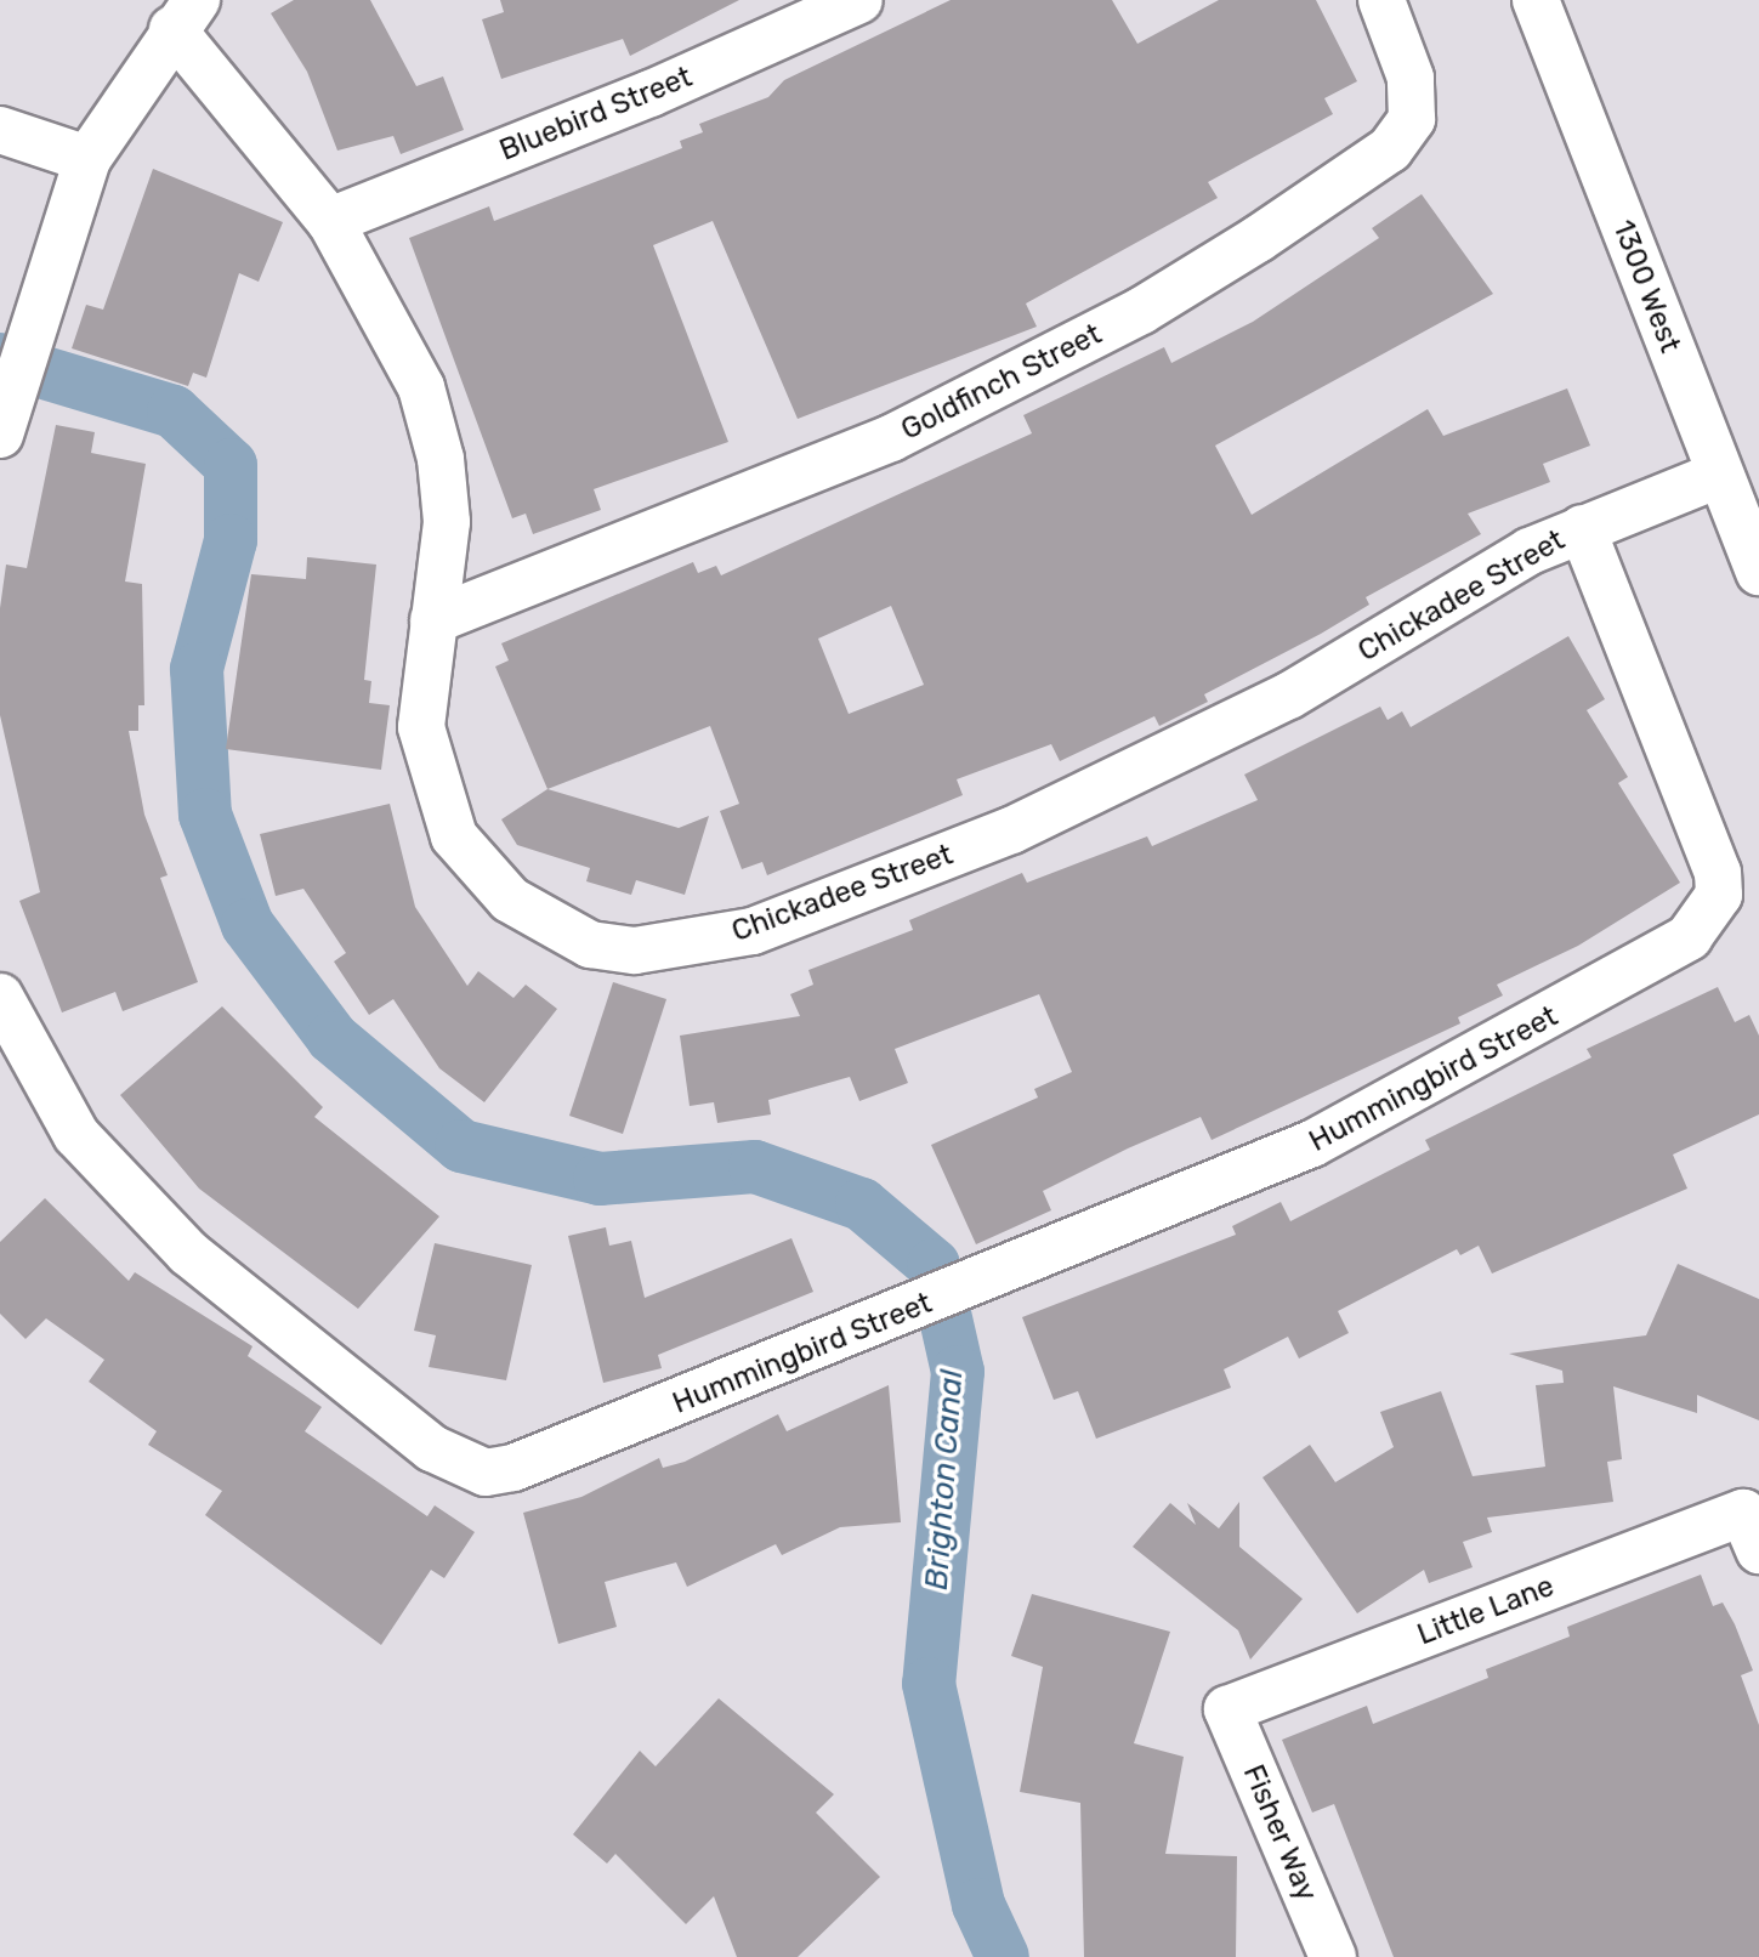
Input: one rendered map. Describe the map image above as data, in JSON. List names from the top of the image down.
{
  "streets": {
    "street": [
      "Bluebird Street",
      "1300 West",
      "Goldfinch Street",
      "Chickadee Street",
      "Hummingbird Street",
      "Little Lane",
      "Fisher Way"
    ]
  },
  "crossings": [
    ["Bluebird Street", "Chickadee Street"],
    ["1300 West", "Chickadee Street"],
    ["Goldfinch Street", "Chickadee Street"],
    ["Chickadee Street", "Hummingbird Street"],
    ["Little Lane", "Fisher Way"]
  ],
  "water": ["Brighton Canal"]
}
